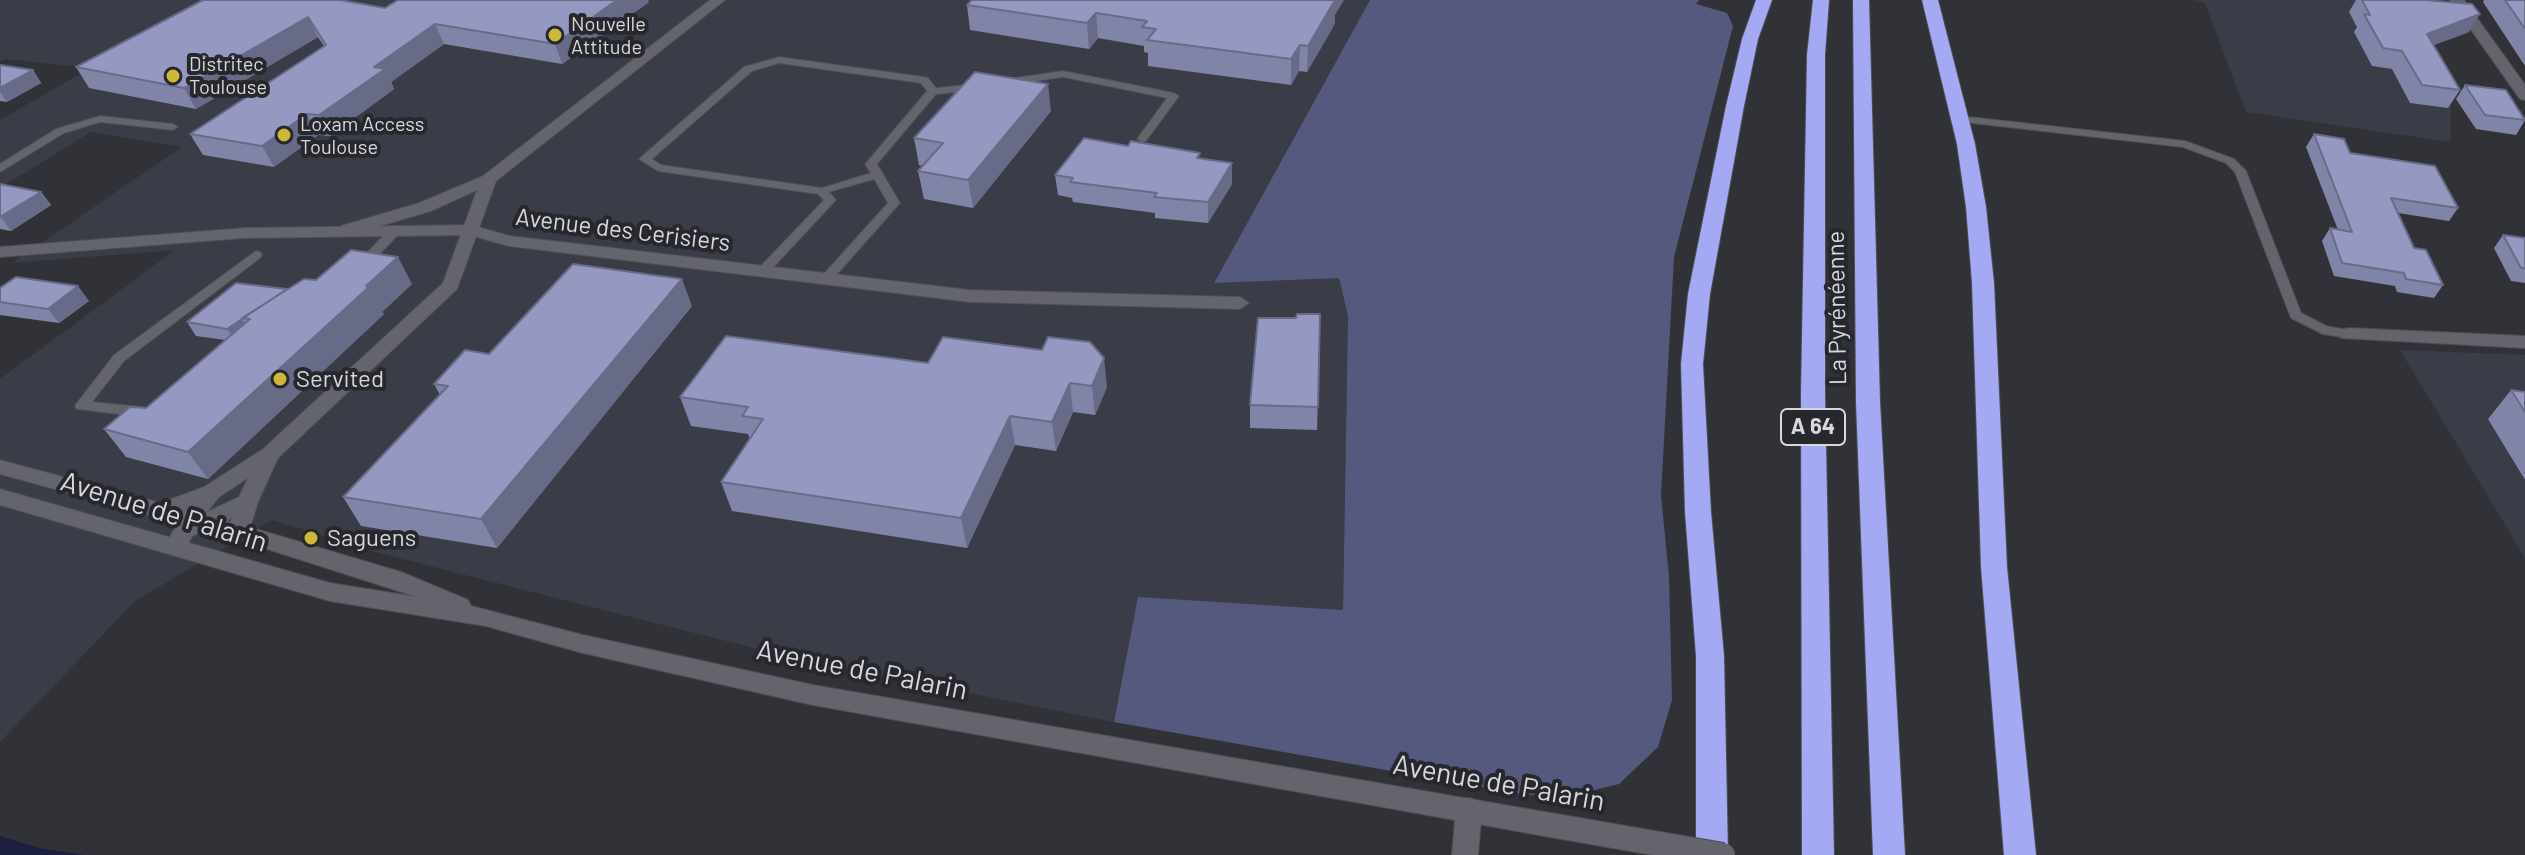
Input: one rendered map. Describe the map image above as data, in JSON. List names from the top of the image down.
{
  "streets": {
    "highway": ["La Pyrénéenne", "A 64"],
    "street": ["Avenue des Cerisiers", "Avenue de Palarin"]
  },
  "places": [
    "Nouvelle Attitude",
    "Distritec Toulouse",
    "Loxam Access Toulouse",
    "Servited",
    "Saguens"
  ]
}
